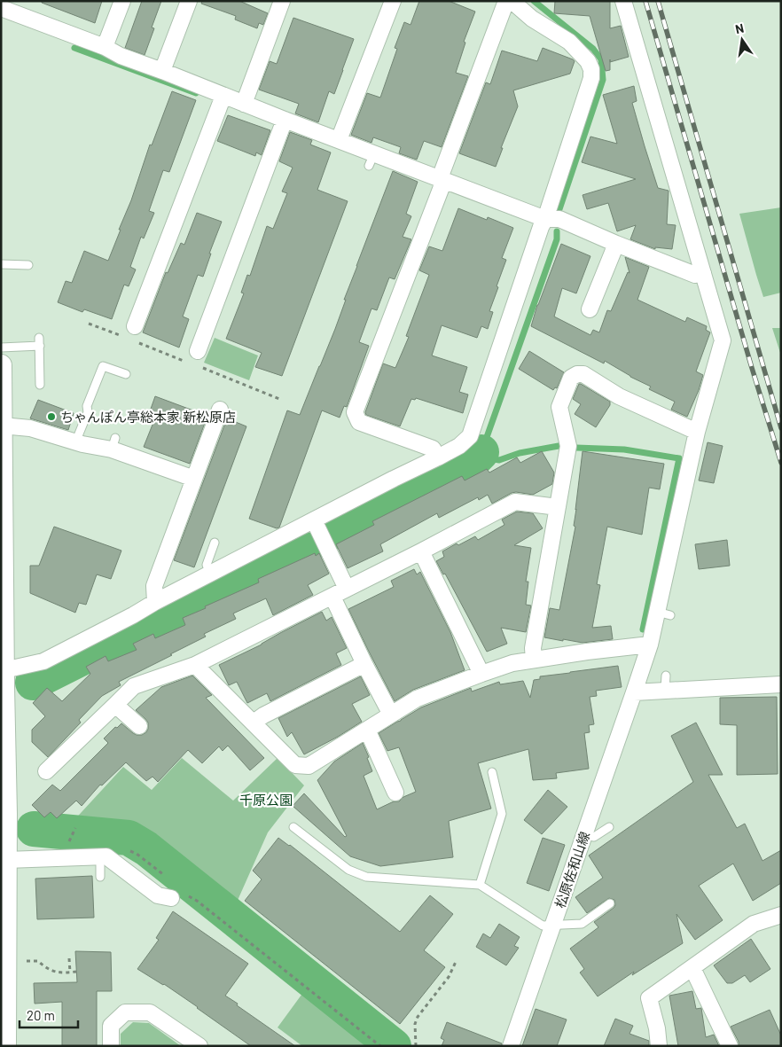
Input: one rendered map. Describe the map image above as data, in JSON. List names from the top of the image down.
{
  "streets": {
    "street": ["松原佐和山線"]
  },
  "parks": ["千原公園"],
  "places": ["ちゃんぽん亭総本家 新松原店"],
  "scale_bar": "20 m",
  "north": "top"
}
